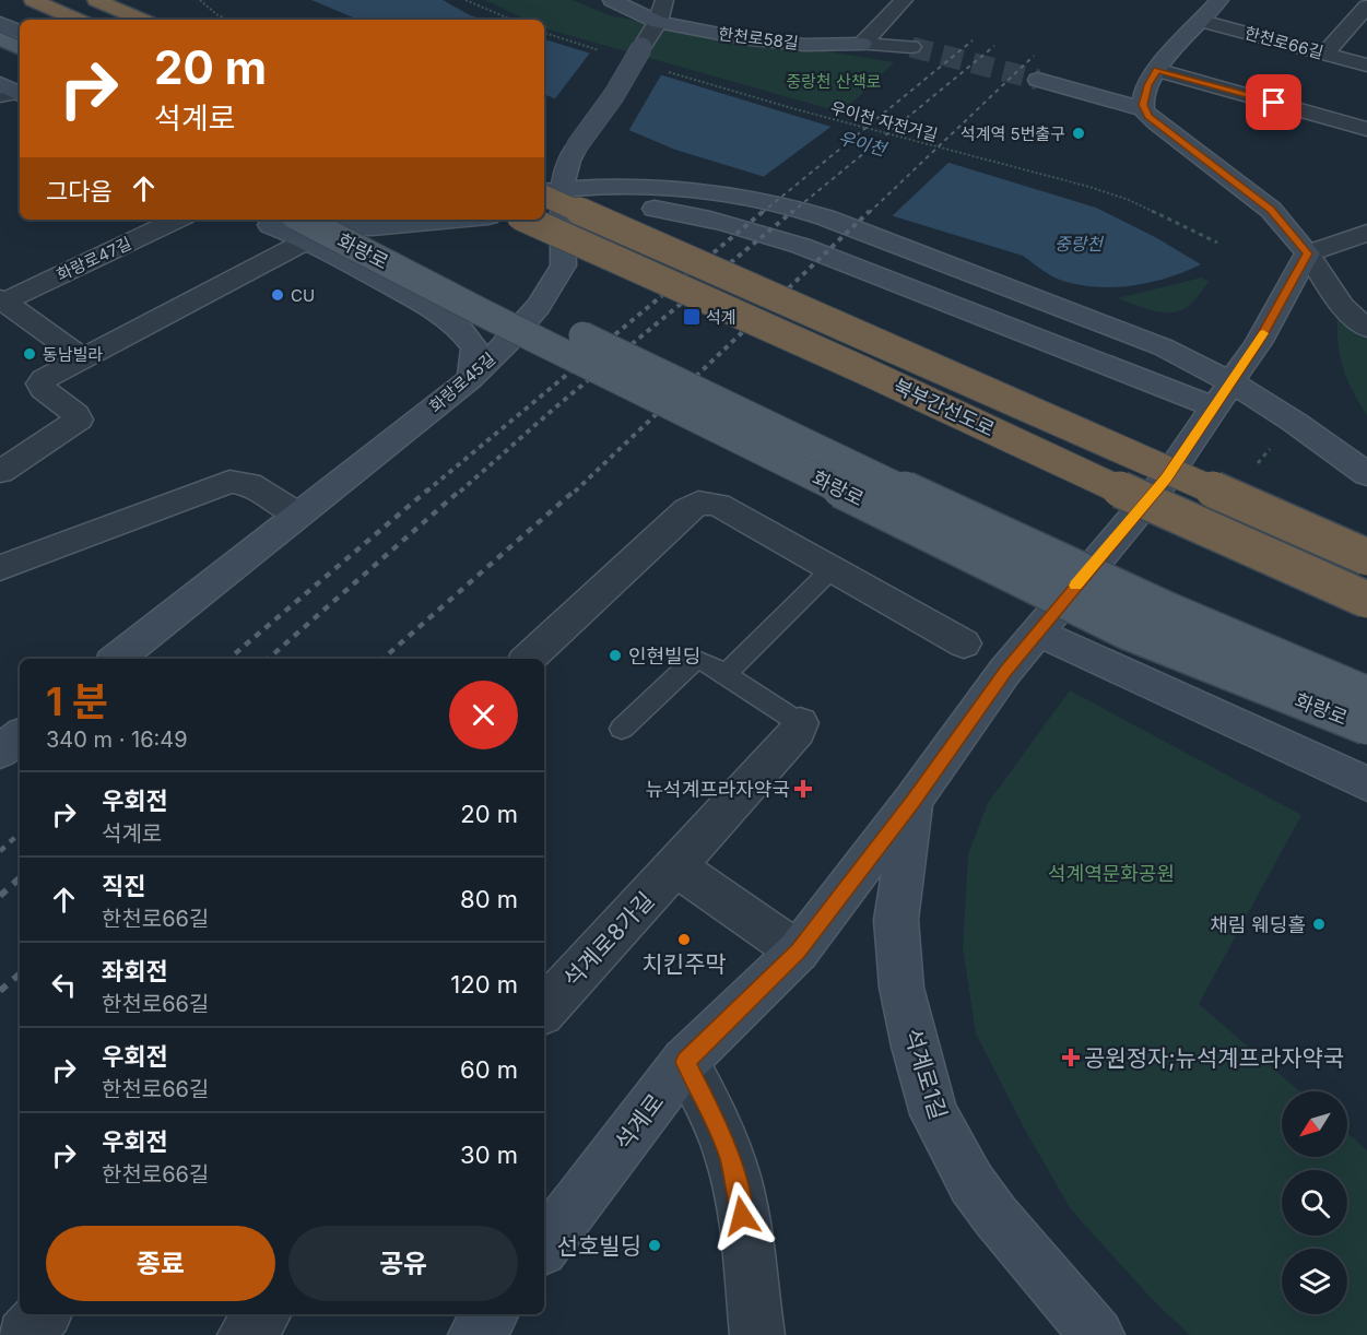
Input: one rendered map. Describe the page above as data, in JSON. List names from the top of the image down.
{
  "streets": {
    "highway": ["북부간선도로"],
    "main road": ["화랑로"],
    "street": [
      "한천로58길",
      "한천로66길",
      "화랑로47길",
      "화랑로45길",
      "석계로8가길",
      "석계로1길",
      "석계로"
    ],
    "path": ["우이천 자전거길"]
  },
  "crossings": [
    ["한천로58길", "화랑로45길"],
    ["화랑로", "화랑로47길"],
    ["화랑로45길", "북부간선도로"],
    ["석계로1길", "석계로"]
  ],
  "water": ["우이천", "중랑천"],
  "parks": ["중랑천 산책로", "석계역문화공원"],
  "places": {
    "other": [
      "석계역 5번출구",
      "CU",
      "동남빌라",
      "인현빌딩",
      "채림 웨딩홀",
      "치킨주막",
      "선호빌딩"
    ],
    "transit": ["석계"],
    "health": ["뉴석계프라자약국", "공원정자;뉴석계프라자약국"]
  },
  "north": "bottom left",
  "page": {
    "turn": ["20 m", "석계로"],
    "then": "그다음",
    "heading": ["1 분", "340 m · 16:49"],
    "list": [
      {
        "name": "우회전",
        "note": "석계로",
        "value": "20 m"
      },
      {
        "name": "직진",
        "note": "한천로66길",
        "value": "80 m"
      },
      {
        "name": "좌회전",
        "note": "한천로66길",
        "value": "120 m"
      },
      {
        "name": "우회전",
        "note": "한천로66길",
        "value": "60 m"
      },
      {
        "name": "우회전",
        "note": "한천로66길",
        "value": "30 m"
      }
    ],
    "buttons": ["종료", "공유"]
  }
}
